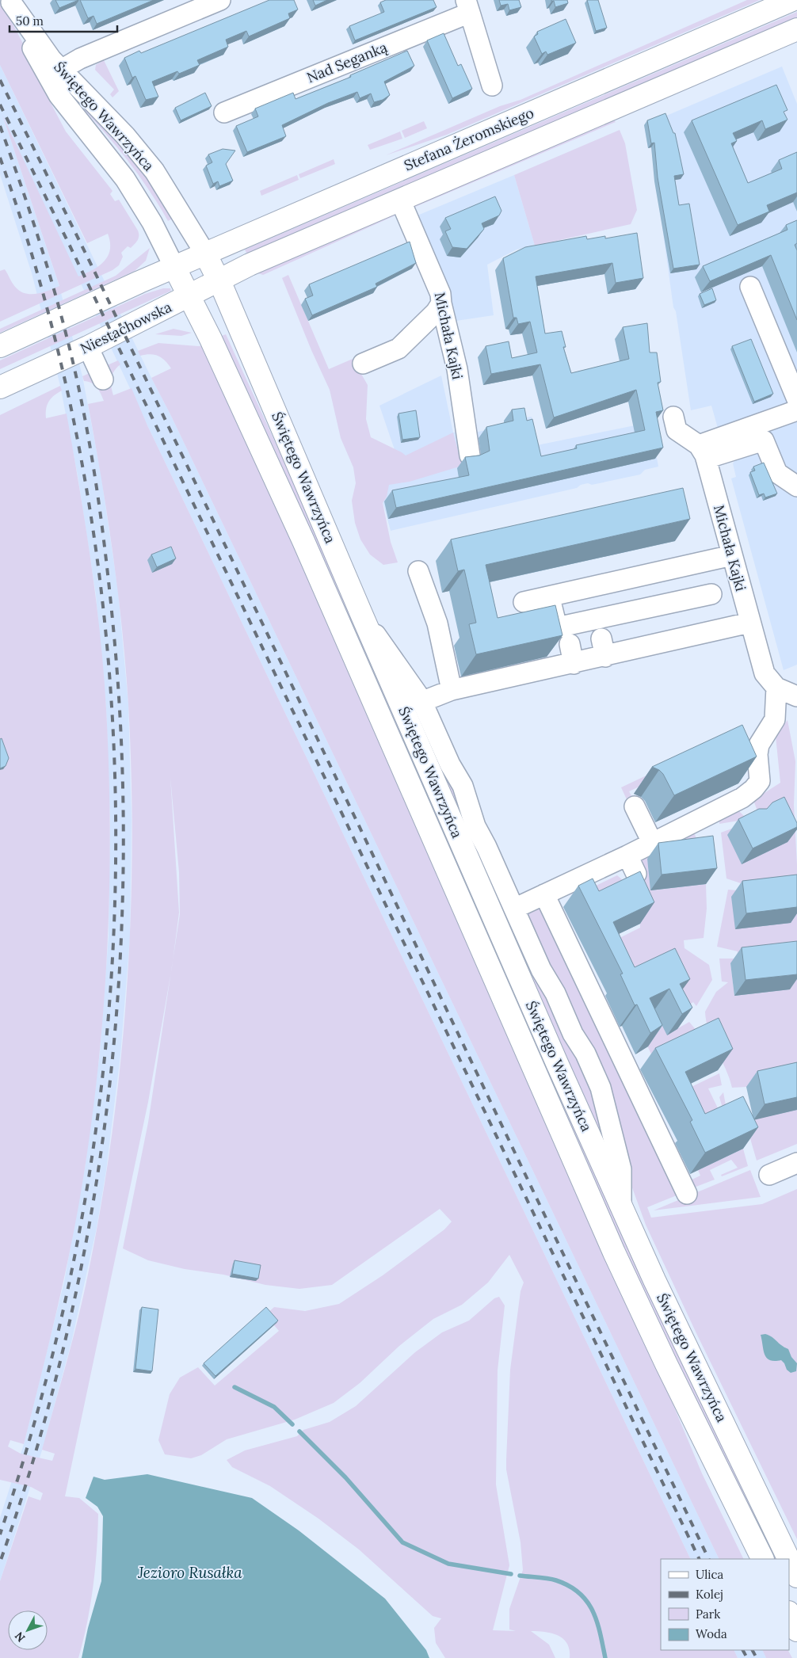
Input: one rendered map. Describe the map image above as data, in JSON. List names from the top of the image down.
{
  "streets": {
    "main road": ["Świętego Wawrzyńca", "Stefana Żeromskiego", "Niestachowska"],
    "street": ["Nad Seganką", "Michała Kajki"]
  },
  "crossings": [
    ["Świętego Wawrzyńca", "Stefana Żeromskiego"],
    ["Świętego Wawrzyńca", "Niestachowska"],
    ["Stefana Żeromskiego", "Niestachowska"],
    ["Stefana Żeromskiego", "Michała Kajki"]
  ],
  "water": ["Jezioro Rusałka"],
  "legend": [
    "Ulica",
    "Kolej",
    "Park",
    "Woda"
  ],
  "scale_bar": "50 m",
  "north": "bottom left"
}
